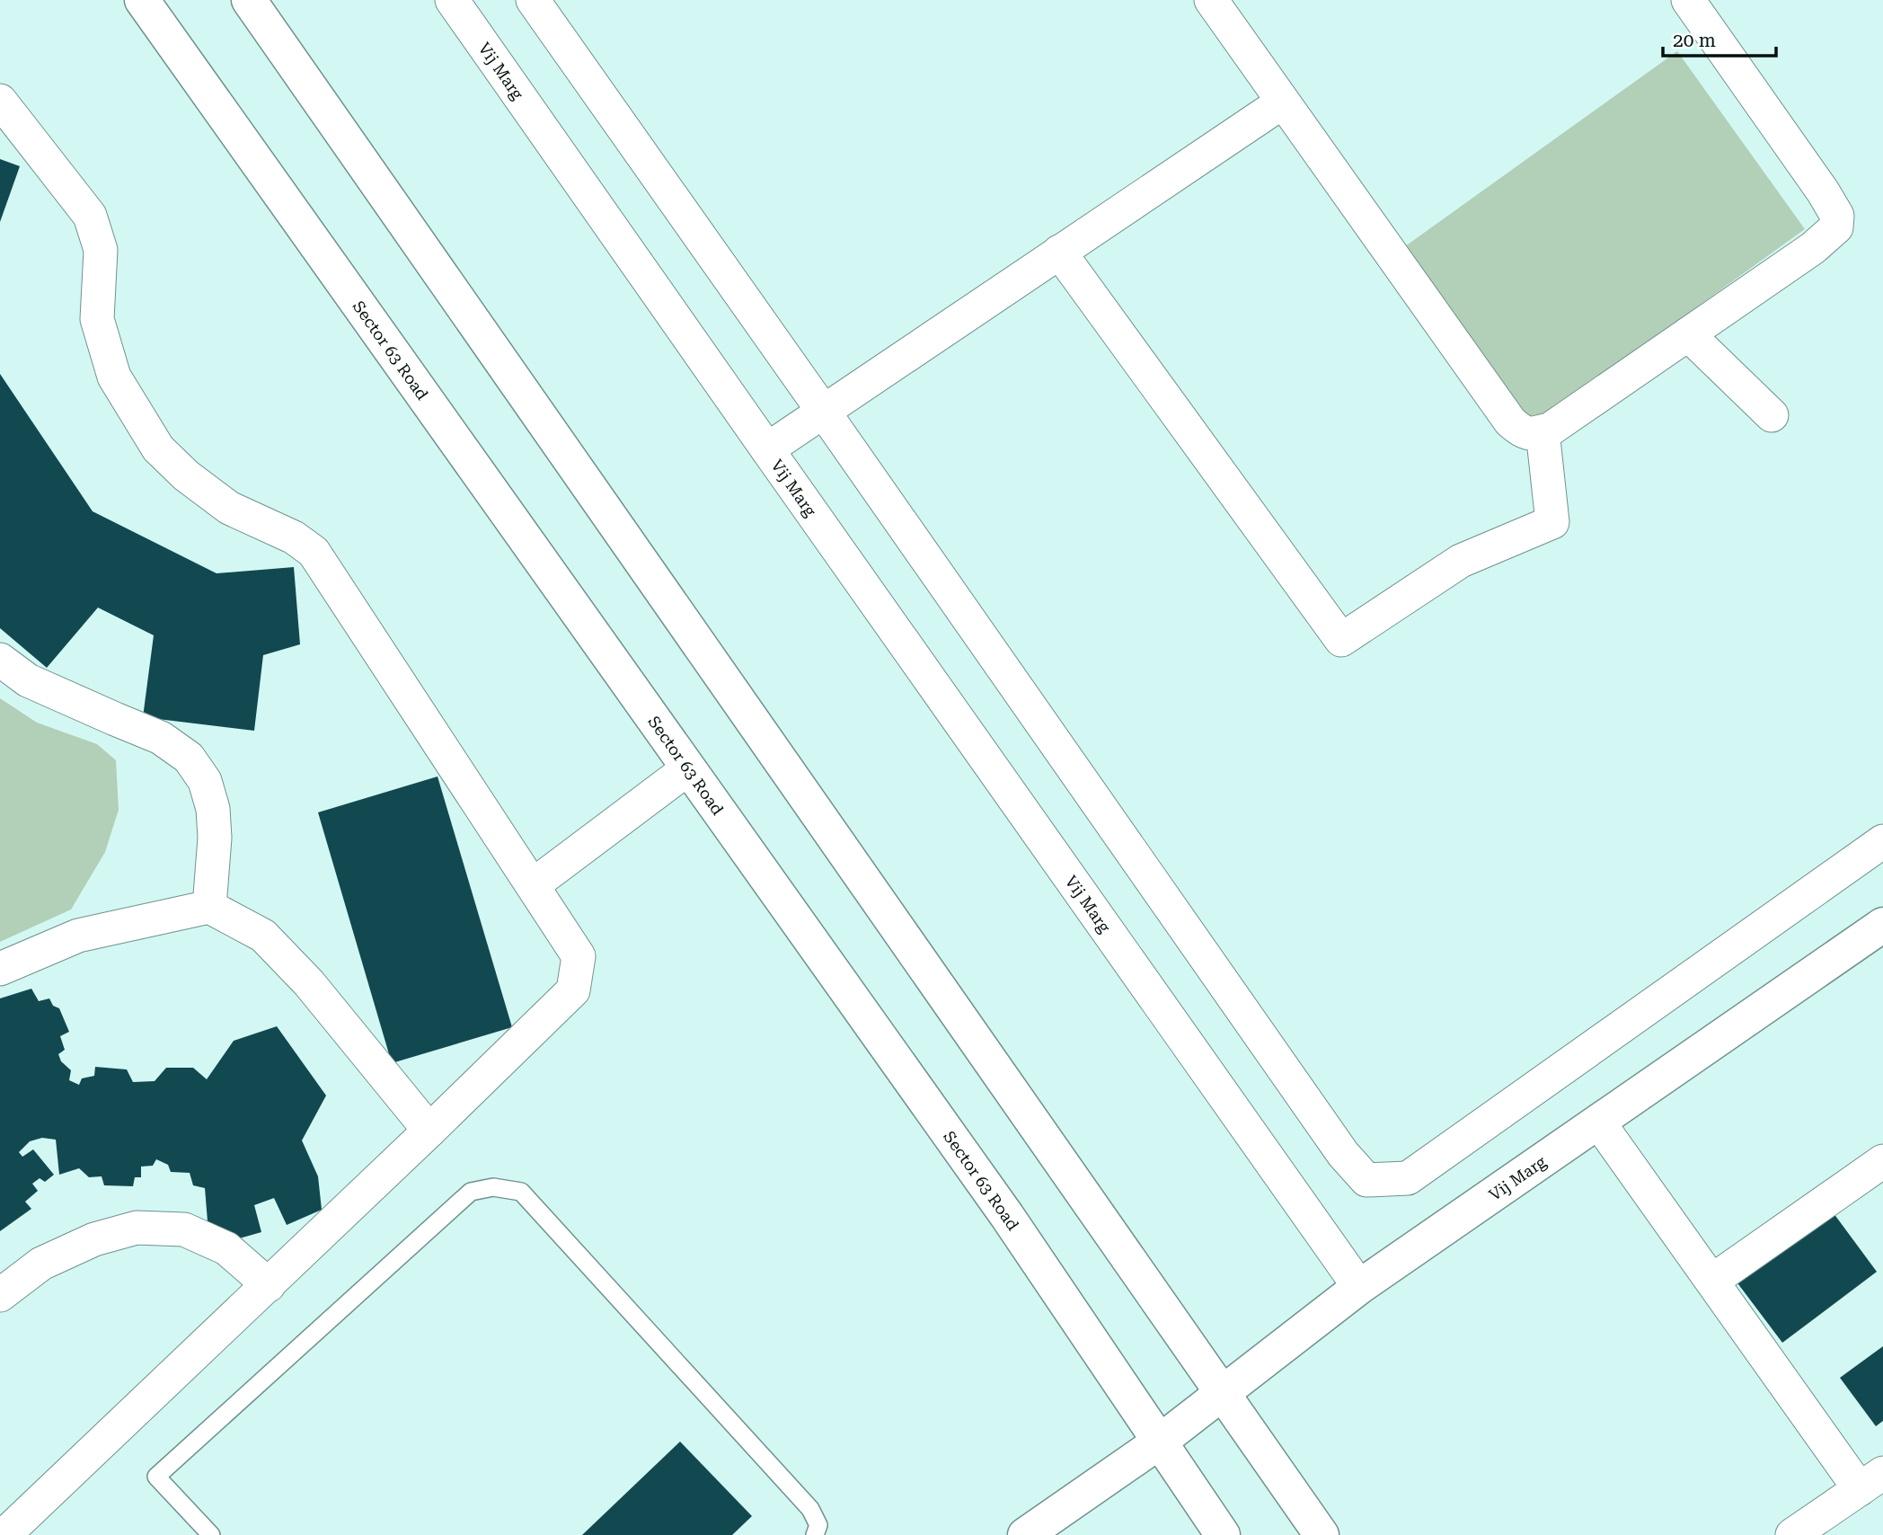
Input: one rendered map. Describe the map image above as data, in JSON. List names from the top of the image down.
{
  "streets": {
    "street": ["Vij Marg", "Sector 63 Road"]
  },
  "scale_bar": "20 m"
}
